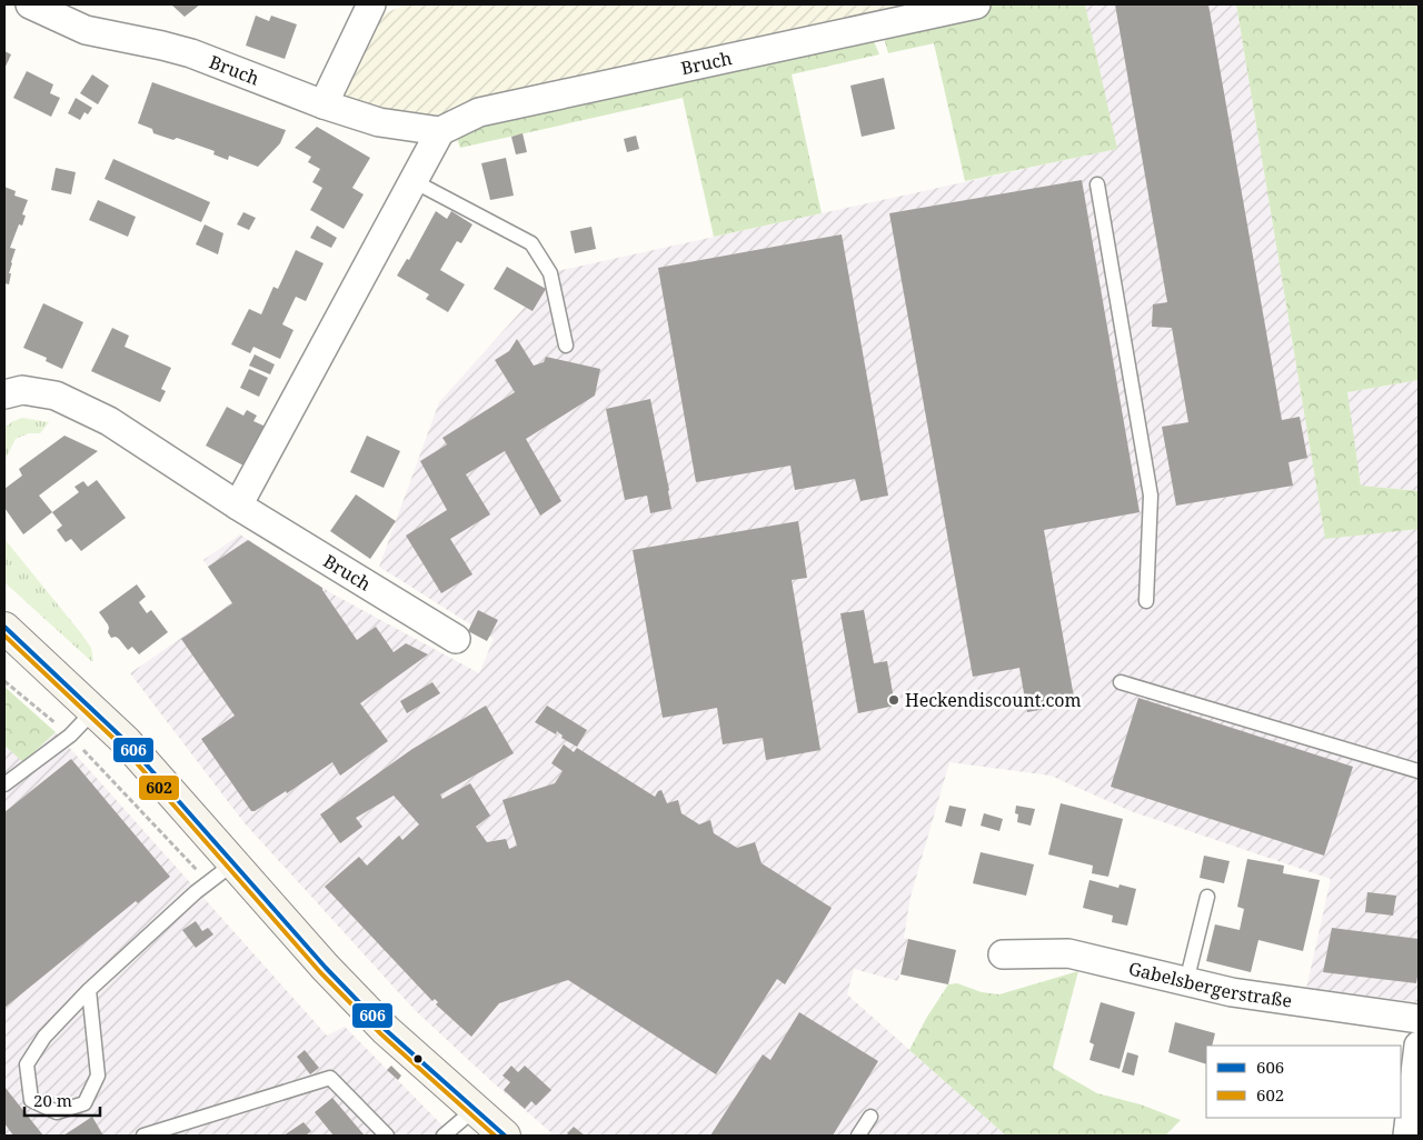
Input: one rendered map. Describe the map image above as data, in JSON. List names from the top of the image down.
{
  "streets": {
    "street": ["Bruch", "Gabelsbergerstraße"]
  },
  "places": ["Heckendiscount.com"],
  "lines": ["transit line 606", "transit line 602"],
  "legend": ["606", "602"],
  "scale_bar": "20 m"
}
